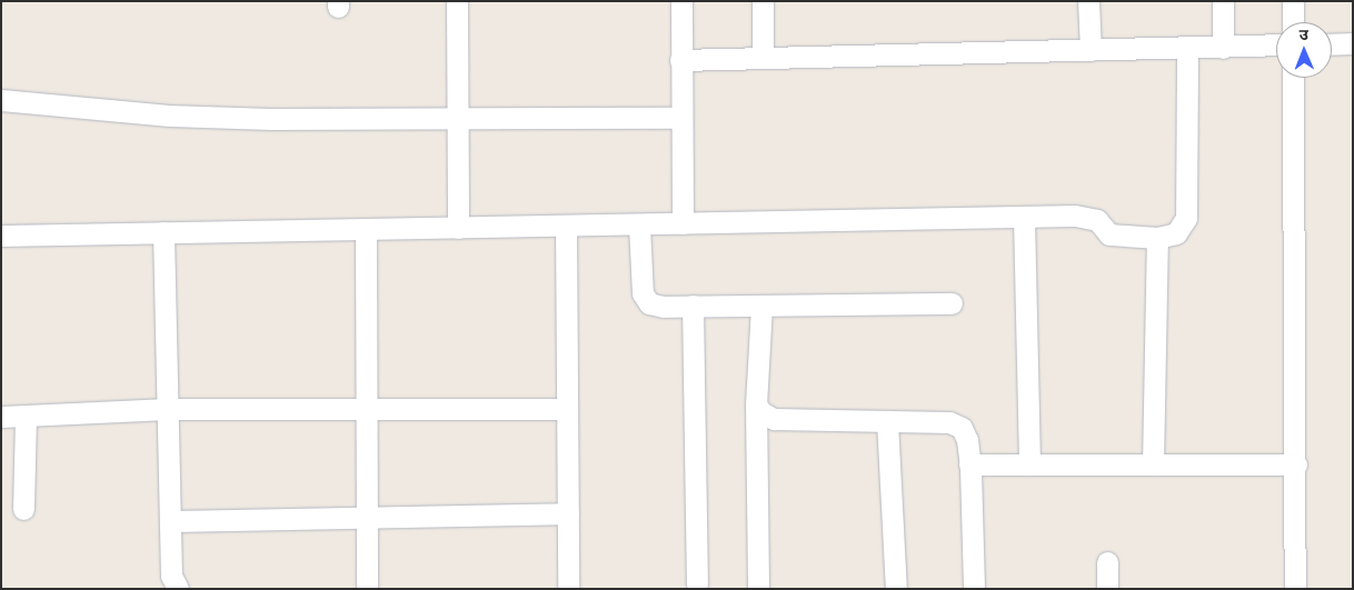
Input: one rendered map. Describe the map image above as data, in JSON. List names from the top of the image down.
{
  "north": "top"
}
